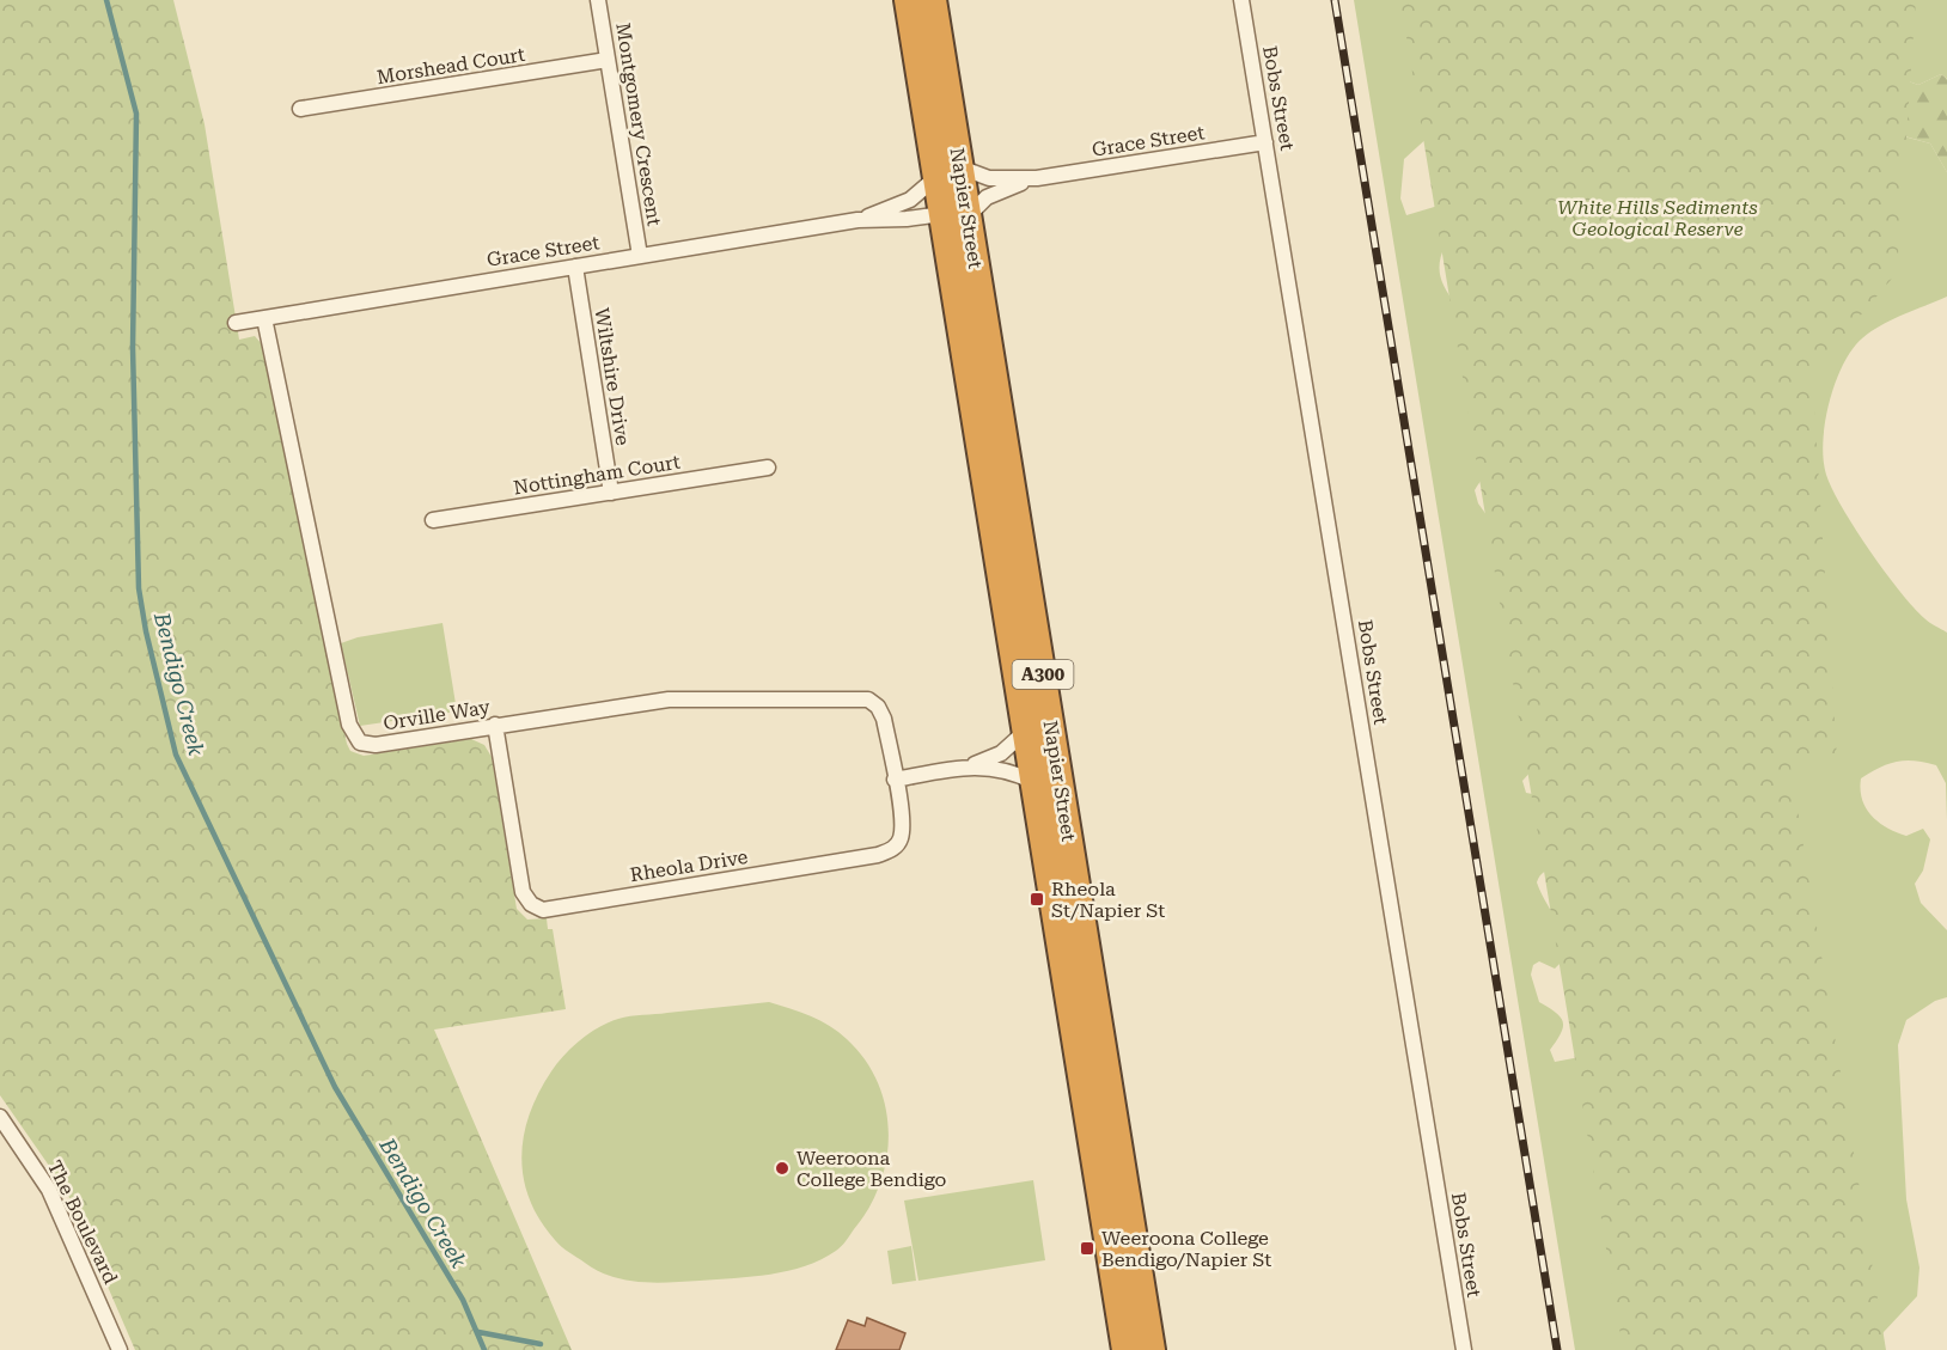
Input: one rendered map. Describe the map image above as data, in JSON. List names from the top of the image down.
{
  "streets": {
    "highway": ["Napier Street", "A300"],
    "street": [
      "Morshead Court",
      "Bobs Street",
      "Montgomery Crescent",
      "Grace Street",
      "Wiltshire Drive",
      "Nottingham Court",
      "Orville Way",
      "Rheola Drive",
      "The Boulevard"
    ]
  },
  "crossings": [
    ["Morshead Court", "Montgomery Crescent"],
    ["Bobs Street", "Grace Street"],
    ["Montgomery Crescent", "Grace Street"],
    ["Grace Street", "Napier Street"],
    ["Grace Street", "Wiltshire Drive"],
    ["Grace Street", "Orville Way"],
    ["Wiltshire Drive", "Nottingham Court"],
    ["Orville Way", "Rheola Drive"]
  ],
  "water": ["Bendigo Creek"],
  "parks": ["White Hills Sediments Geological Reserve"],
  "places": {
    "transit": ["Rheola St/Napier St", "Weeroona College Bendigo/Napier St"],
    "other": ["Weeroona College Bendigo"]
  }
}
